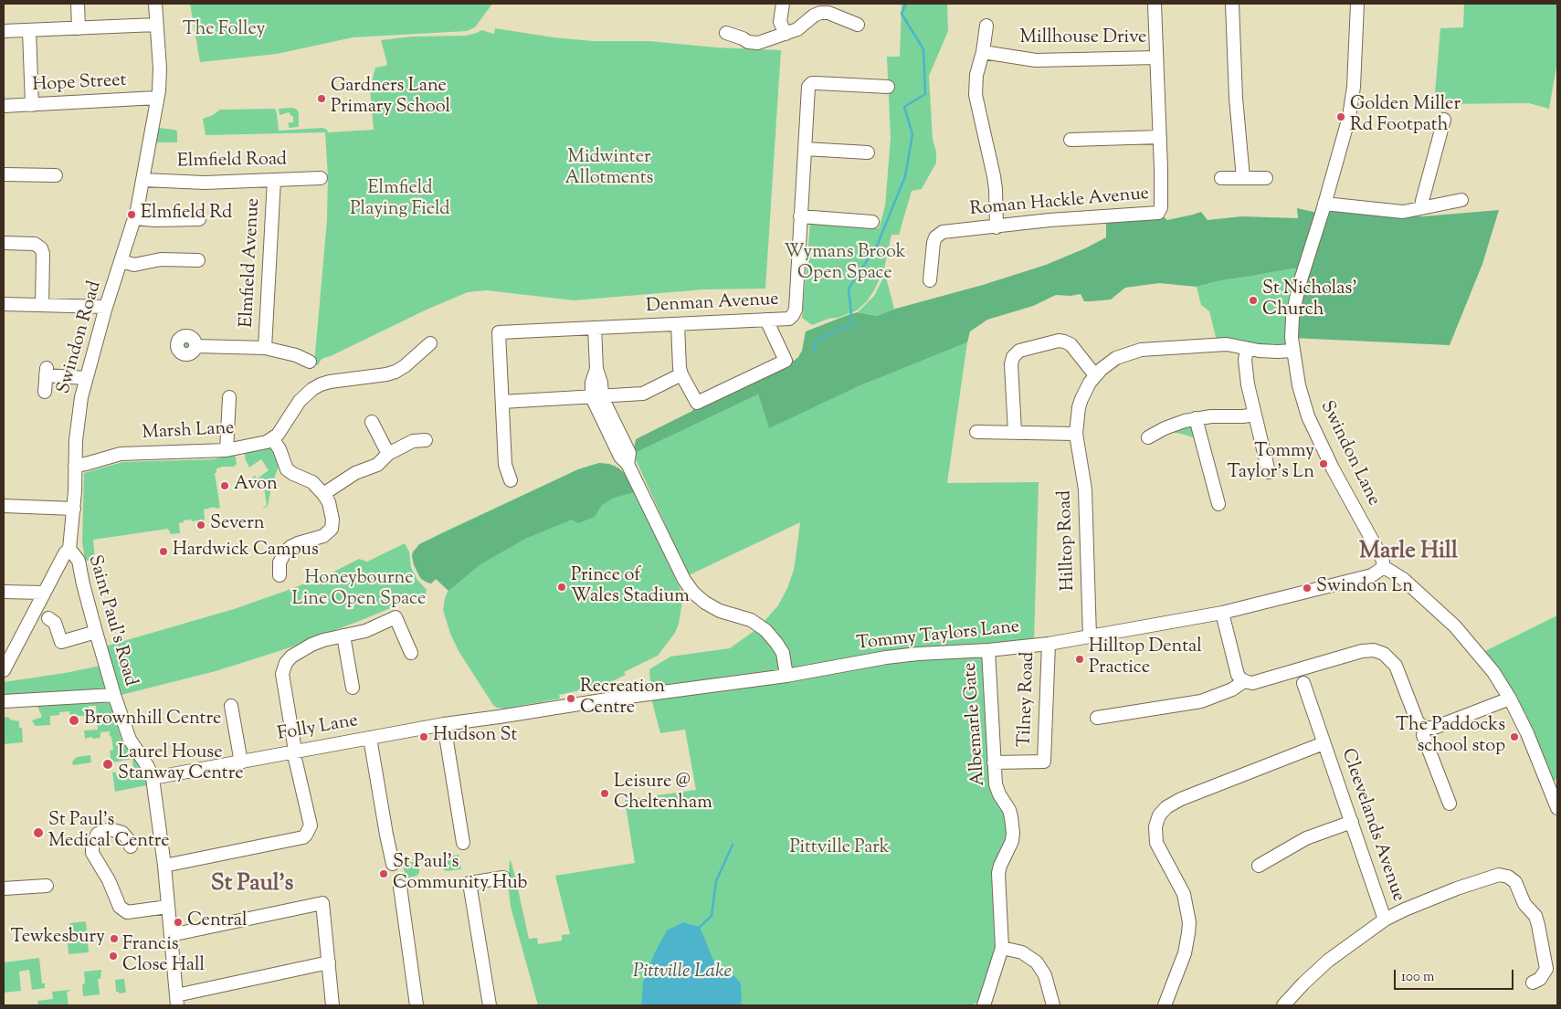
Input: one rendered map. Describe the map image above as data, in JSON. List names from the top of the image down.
{
  "streets": {
    "street": [
      "Millhouse Drive",
      "Hope Street",
      "Elmfield Road",
      "Roman Hackle Avenue",
      "Elmfield Avenue",
      "Denman Avenue",
      "Swindon Road",
      "Marsh Lane",
      "Swindon Lane",
      "Hilltop Road",
      "Saint Paul's Road",
      "Tommy Taylors Lane",
      "Tilney Road",
      "Albemarle Gate",
      "Folly Lane",
      "Cleevelands Avenue"
    ]
  },
  "crossings": [
    ["Millhouse Drive", "Roman Hackle Avenue"],
    ["Hope Street", "Swindon Road"],
    ["Elmfield Road", "Elmfield Avenue"],
    ["Elmfield Road", "Swindon Road"],
    ["Swindon Road", "Marsh Lane"],
    ["Swindon Road", "Saint Paul's Road"],
    ["Swindon Lane", "Tommy Taylors Lane"],
    ["Hilltop Road", "Tommy Taylors Lane"],
    ["Saint Paul's Road", "Folly Lane"],
    ["Tommy Taylors Lane", "Tilney Road"],
    ["Tommy Taylors Lane", "Albemarle Gate"],
    ["Tommy Taylors Lane", "Folly Lane"],
    ["Tilney Road", "Albemarle Gate"]
  ],
  "districts": ["Marle Hill", "St Paul’s"],
  "water": ["Pittville Lake"],
  "parks": [
    "The Folley",
    "Midwinter Allotments",
    "Elmfield Playing Field",
    "Wymans Brook Open Space",
    "Honeybourne Line Open Space",
    "Pittville Park"
  ],
  "places": [
    "Gardners Lane Primary School",
    "Golden Miller Rd Footpath",
    "Elmfield Rd",
    "St Nicholas' Church",
    "Tommy Taylor's Ln",
    "Avon",
    "Severn",
    "Hardwick Campus",
    "Prince of Wales Stadium",
    "Swindon Ln",
    "Hilltop Dental Practice",
    "Recreation Centre",
    "Brownhill Centre",
    "Hudson St",
    "The Paddocks school stop",
    "Laurel House Stanway Centre",
    "Leisure @ Cheltenham",
    "St Paul's Medical Centre",
    "St Paul's Community Hub",
    "Central",
    "Tewkesbury",
    "Francis Close Hall"
  ],
  "scale_bar": "100 m"
}
